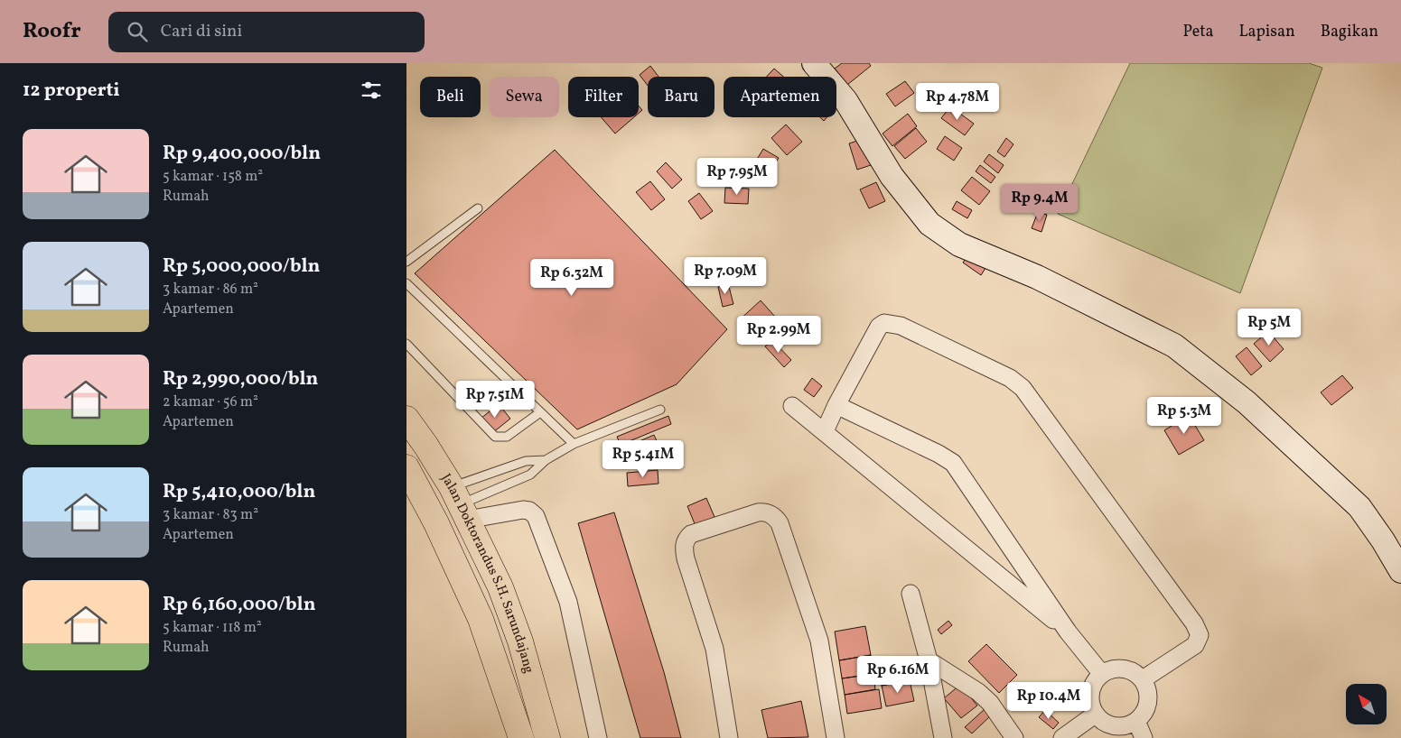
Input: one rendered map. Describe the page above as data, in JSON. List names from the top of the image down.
{
  "streets": {
    "highway": ["Jalan Doktorandus S.H. Sarundajang"]
  },
  "north": "top left",
  "page": {
    "header": "Roofr",
    "search": "Cari di sini",
    "nav": ["Peta", "Lapisan", "Bagikan"],
    "heading": "12 properti",
    "chip": [
      "Beli",
      "Sewa",
      "Filter",
      "Baru",
      "Apartemen"
    ],
    "price": [
      "Rp 4.78M",
      "Rp 7.95M",
      "Rp 9.4M",
      "Rp 7.09M",
      "Rp 6.32M",
      "Rp 5M",
      "Rp 2.99M",
      "Rp 7.51M",
      "Rp 5.3M",
      "Rp 5.41M",
      "Rp 6.16M",
      "Rp 10.4M"
    ],
    "list": [
      {
        "name": "Rp 9,400,000/bln",
        "note": "5 kamar · 158 m² · Rumah"
      },
      {
        "name": "Rp 5,000,000/bln",
        "note": "3 kamar · 86 m² · Apartemen"
      },
      {
        "name": "Rp 2,990,000/bln",
        "note": "2 kamar · 56 m² · Apartemen"
      },
      {
        "name": "Rp 5,410,000/bln",
        "note": "3 kamar · 83 m² · Apartemen"
      },
      {
        "name": "Rp 6,160,000/bln",
        "note": "5 kamar · 118 m² · Rumah"
      }
    ]
  }
}
